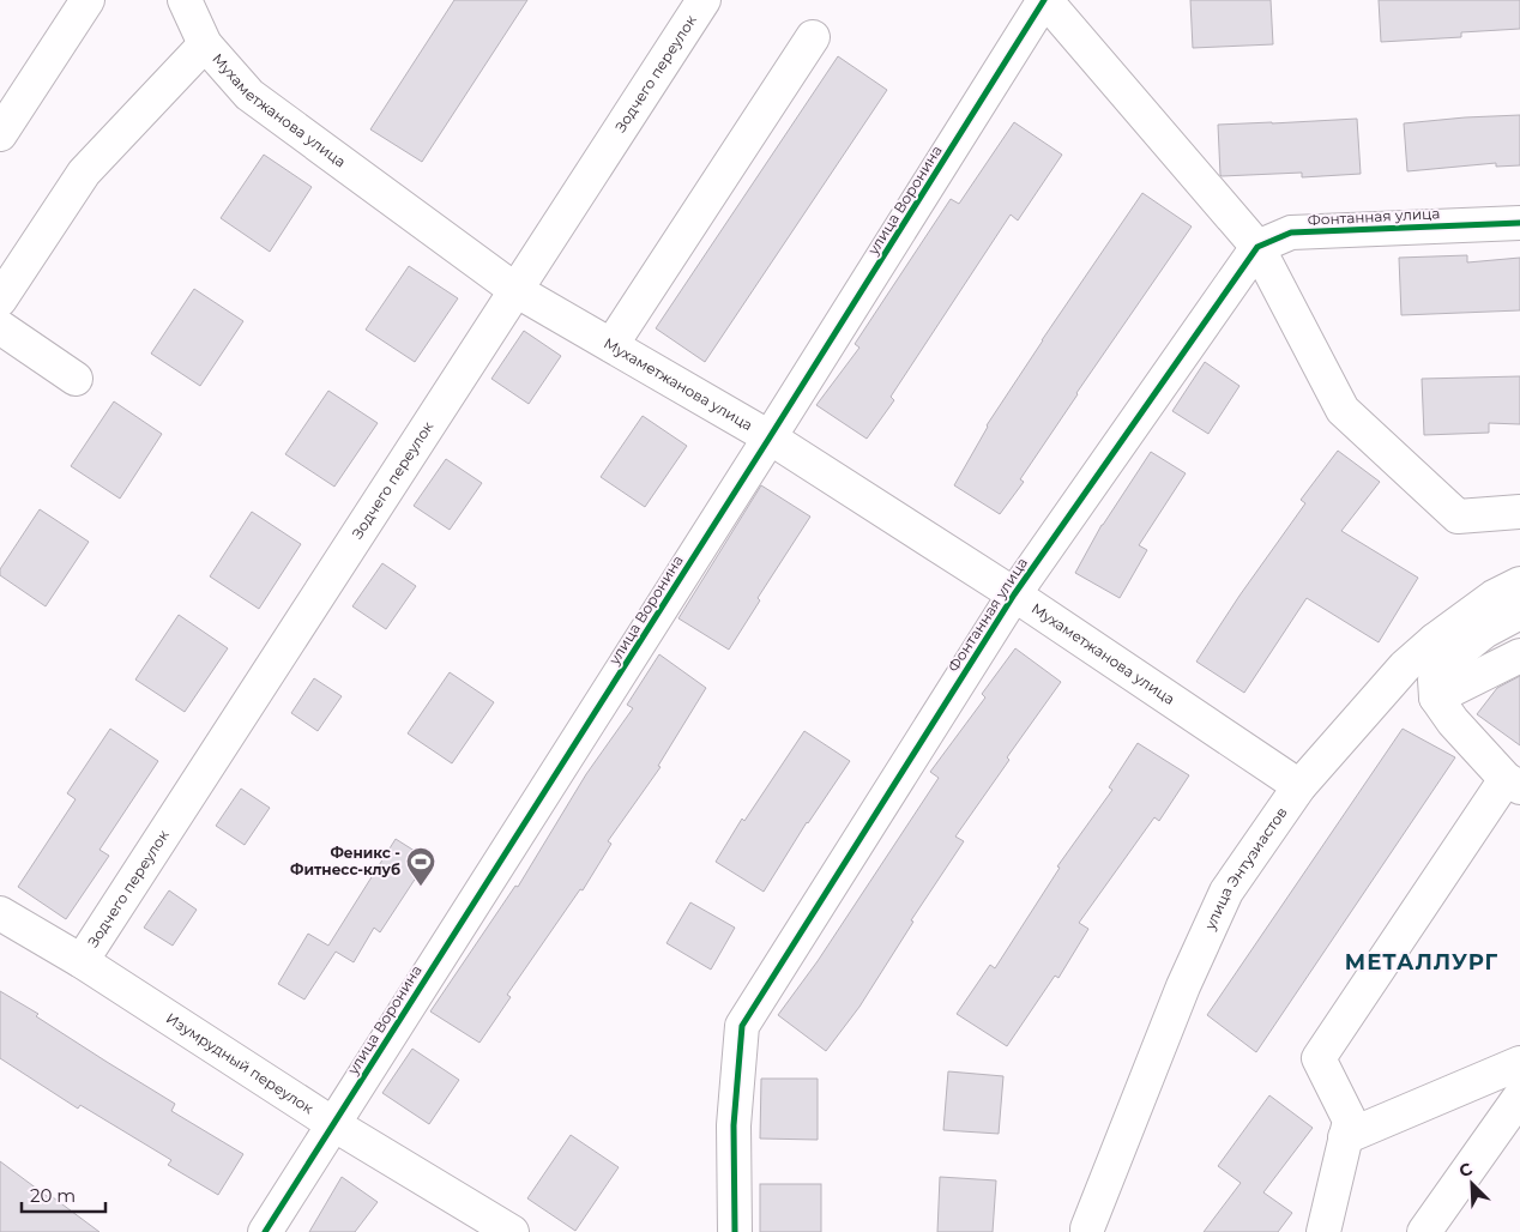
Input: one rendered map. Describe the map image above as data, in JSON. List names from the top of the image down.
{
  "streets": {
    "street": [
      "Зодчего переулок",
      "Мухаметжанова улица",
      "улица Воронина",
      "Фонтанная улица",
      "улица Энтузиастов",
      "Изумрудный переулок"
    ]
  },
  "crossings": [
    ["Зодчего переулок", "Мухаметжанова улица"],
    ["Зодчего переулок", "Изумрудный переулок"],
    ["Мухаметжанова улица", "улица Воронина"],
    ["Мухаметжанова улица", "Фонтанная улица"],
    ["Мухаметжанова улица", "улица Энтузиастов"],
    ["улица Воронина", "Изумрудный переулок"]
  ],
  "districts": ["МЕТАЛЛУРГ"],
  "places": {
    "sports": ["Феникс - Фитнесс-клуб"]
  },
  "scale_bar": "20 m",
  "north": "top left"
}
